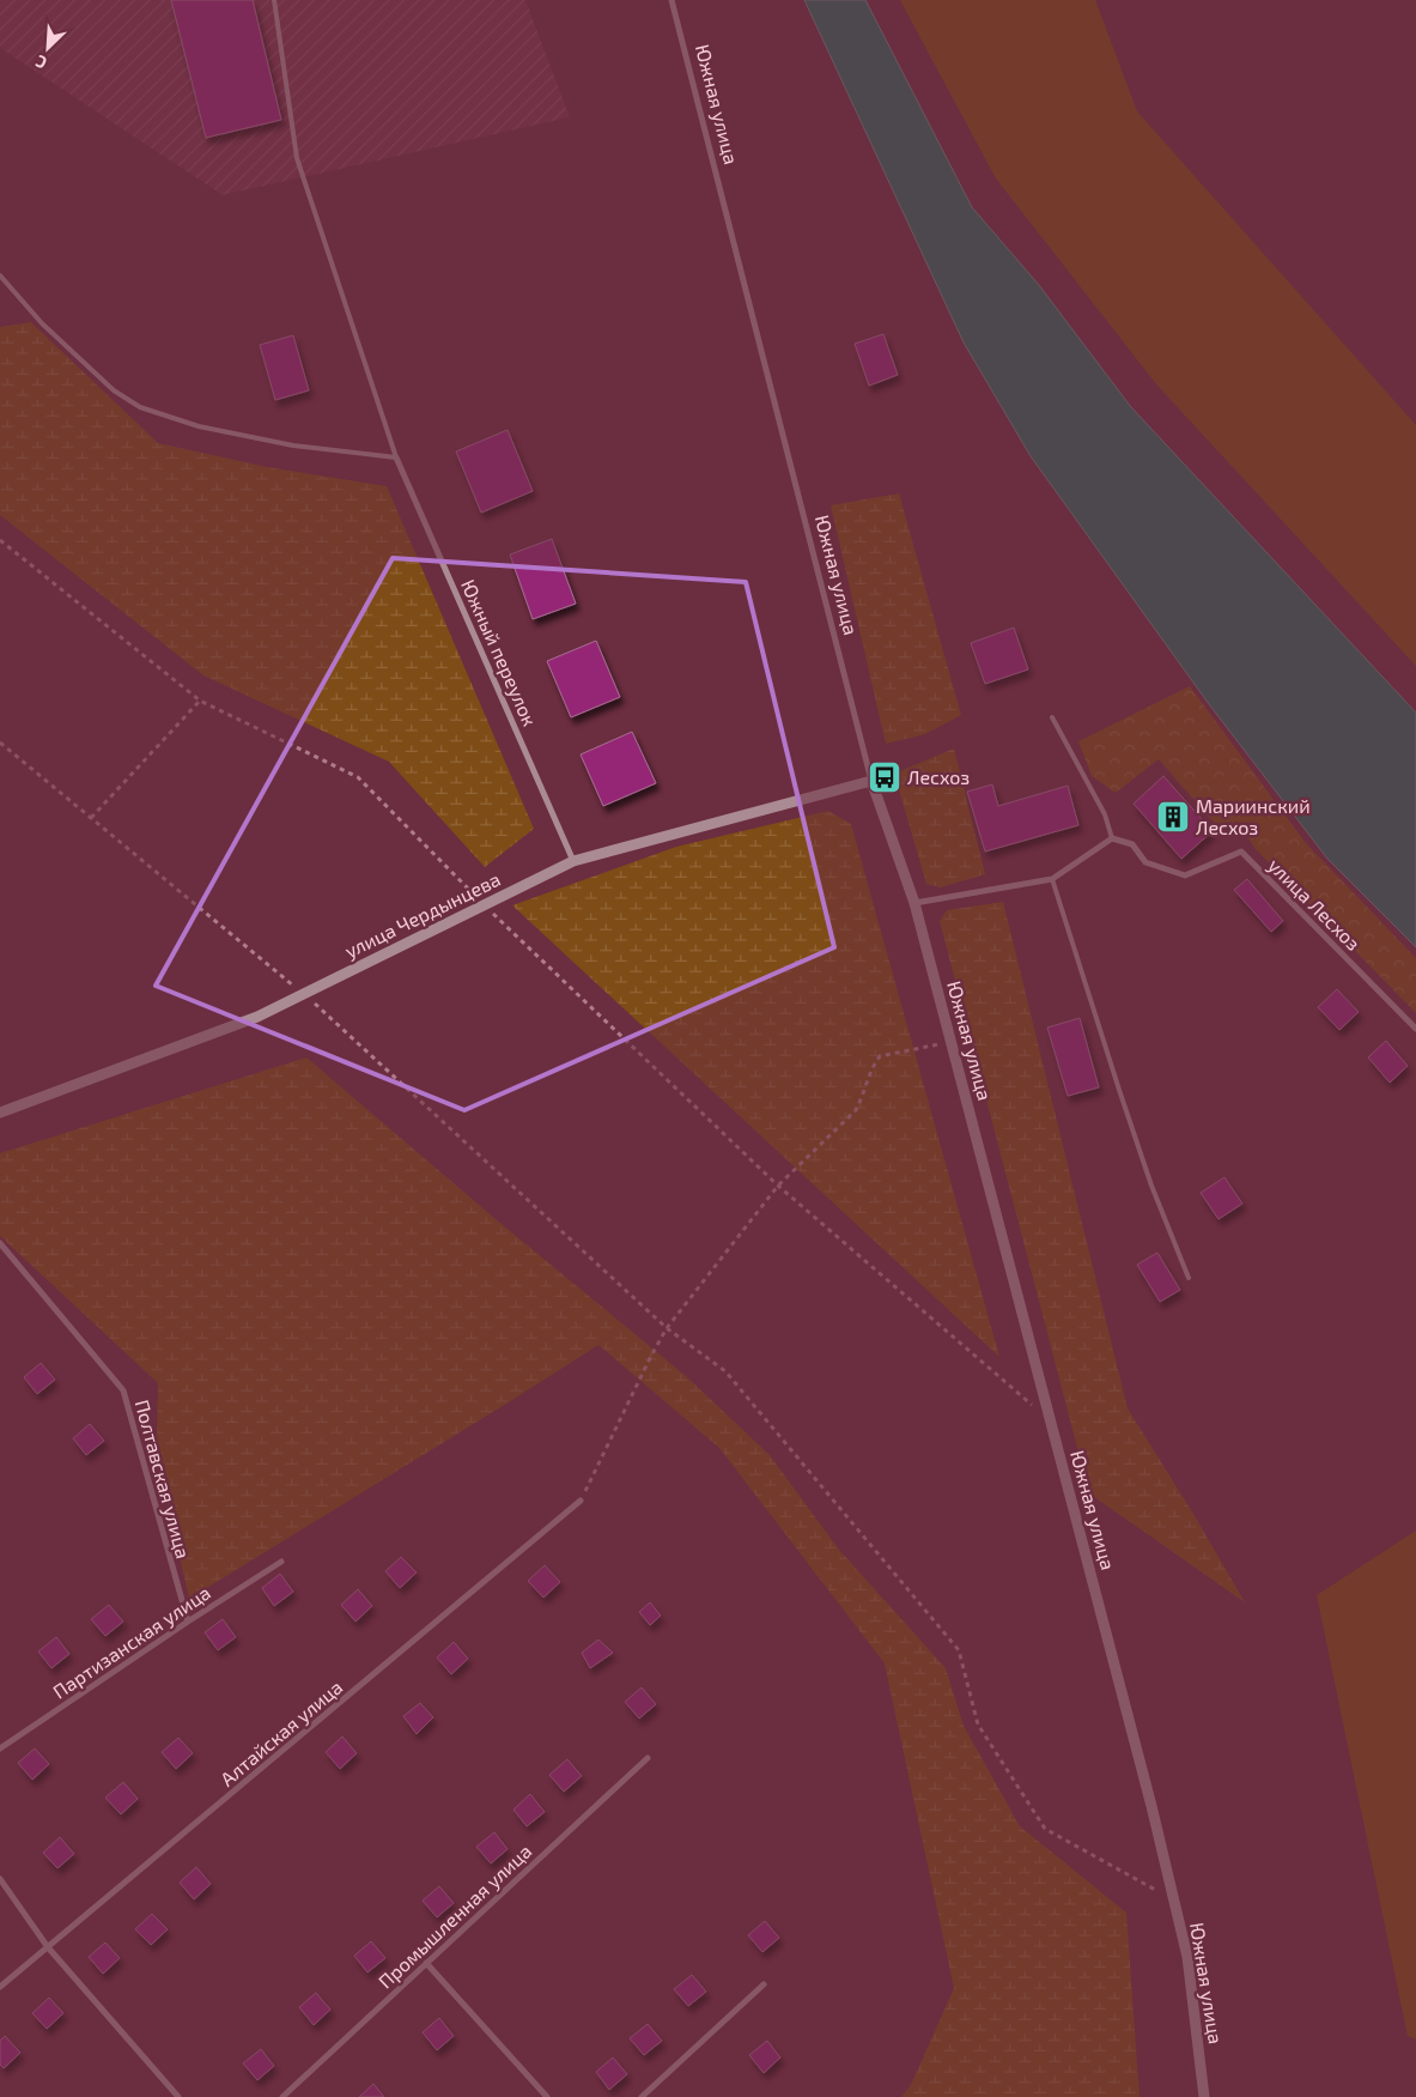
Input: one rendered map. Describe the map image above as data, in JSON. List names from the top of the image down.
{
  "streets": {
    "street": [
      "Южная улица",
      "Южный переулок",
      "улица Лесхоз",
      "улица Чердынцева",
      "Полтавская улица",
      "Партизанская улица",
      "Алтайская улица",
      "Промышленная улица"
    ]
  },
  "crossings": [
    ["Южная улица", "улица Чердынцева"],
    ["Южный переулок", "улица Чердынцева"],
    ["Полтавская улица", "Партизанская улица"]
  ],
  "places": {
    "bus stop": ["Лесхоз"],
    "building": ["Мариинский Лесхоз"]
  },
  "north": "bottom left"
}
